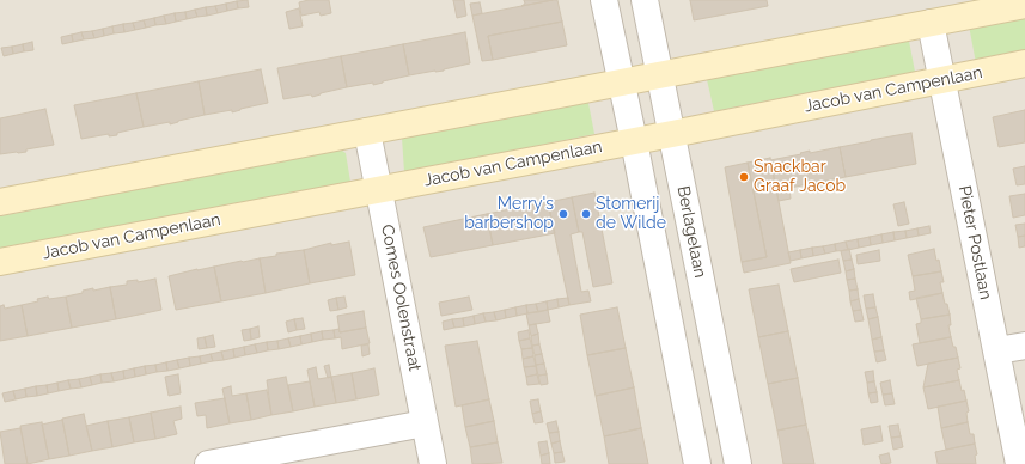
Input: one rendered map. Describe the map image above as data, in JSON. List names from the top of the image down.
{
  "streets": {
    "street": [
      "Jacob van Campenlaan",
      "Berlagelaan",
      "Pieter Postlaan",
      "Comes Oolenstraat"
    ]
  },
  "crossings": [
    ["Jacob van Campenlaan", "Berlagelaan"],
    ["Jacob van Campenlaan", "Pieter Postlaan"],
    ["Jacob van Campenlaan", "Comes Oolenstraat"]
  ],
  "places": ["Snackbar Graaf Jacob", "Merry's barbershop", "Stomerij de Wilde"]
}
